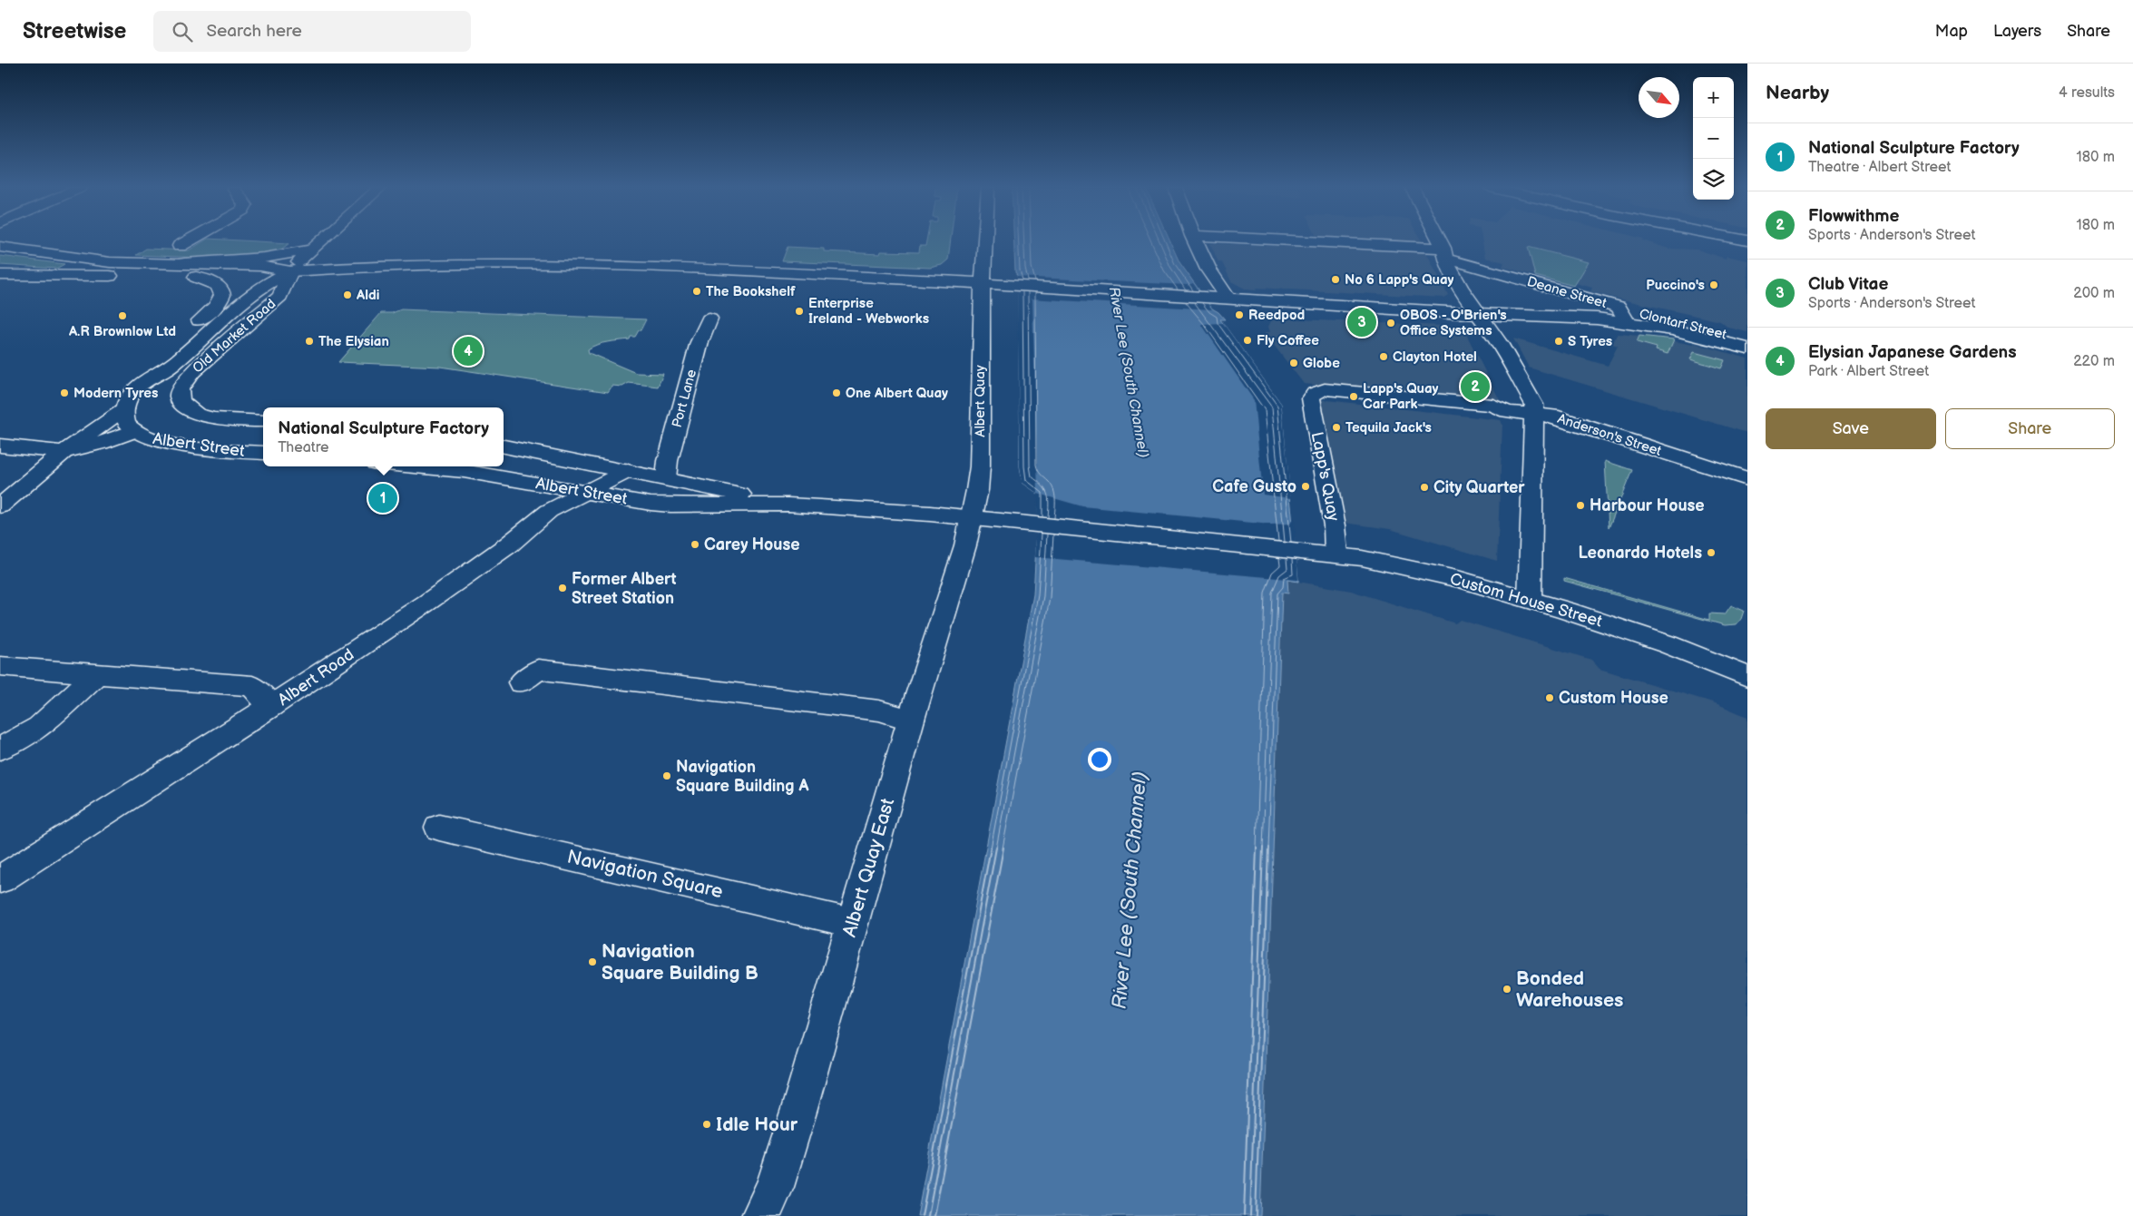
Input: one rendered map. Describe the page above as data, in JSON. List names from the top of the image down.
{
  "streets": {
    "main road": [
      "Deane Street",
      "Clontarf Street",
      "Old Market Road",
      "Port Lane",
      "Albert Quay",
      "Anderson's Street",
      "Albert Street",
      "Lapp's Quay",
      "Custom House Street",
      "Albert Road",
      "Albert Quay East",
      "Navigation Square"
    ]
  },
  "crossings": [
    ["Deane Street", "Clontarf Street"],
    ["Old Market Road", "Albert Street"],
    ["Port Lane", "Albert Street"],
    ["Albert Quay", "Albert Street"],
    ["Albert Quay", "Albert Quay East"],
    ["Anderson's Street", "Lapp's Quay"],
    ["Albert Street", "Custom House Street"],
    ["Albert Street", "Albert Road"],
    ["Albert Street", "Albert Quay East"],
    ["Lapp's Quay", "Custom House Street"],
    ["Albert Quay East", "Navigation Square"]
  ],
  "water": ["River Lee (South Channel)"],
  "places": [
    "No 6 Lapp's Quay",
    "Puccino's",
    "The Bookshelf",
    "Aldi",
    "Enterprise Ireland - Webworks",
    "Reedpod",
    "A.R Brownlow Ltd",
    "OBOS - O'Brien's Office Systems",
    "Fly Coffee",
    "The Elysian",
    "S Tyres",
    "Clayton Hotel",
    "Globe",
    "Modern Tyres",
    "One Albert Quay",
    "Lapp's Quay Car Park",
    "Tequila Jack's",
    "Cafe Gusto",
    "City Quarter",
    "Harbour House",
    "Carey House",
    "Leonardo Hotels",
    "Former Albert Street Station",
    "Custom House",
    "Navigation Square Building A",
    "Navigation Square Building B",
    "Bonded Warehouses",
    "Idle Hour"
  ],
  "north": "bottom right",
  "page": {
    "header": "Streetwise",
    "search": "Search here",
    "nav": ["Map", "Layers", "Share"],
    "heading": ["Nearby", "4 results"],
    "map_buttons": ["+", "−"],
    "list": [
      {
        "mark": "1",
        "name": "National Sculpture Factory",
        "note": "Theatre · Albert Street",
        "value": "180 m"
      },
      {
        "mark": "2",
        "name": "Flowwithme",
        "note": "Sports · Anderson's Street",
        "value": "180 m"
      },
      {
        "mark": "3",
        "name": "Club Vitae",
        "note": "Sports · Anderson's Street",
        "value": "200 m"
      },
      {
        "mark": "4",
        "name": "Elysian Japanese Gardens",
        "note": "Park · Albert Street",
        "value": "220 m"
      }
    ],
    "pins": [
      "3",
      "4",
      "2",
      "1"
    ],
    "buttons": ["Save", "Share"],
    "popup": ["National Sculpture Factory", "Theatre"]
  }
}
